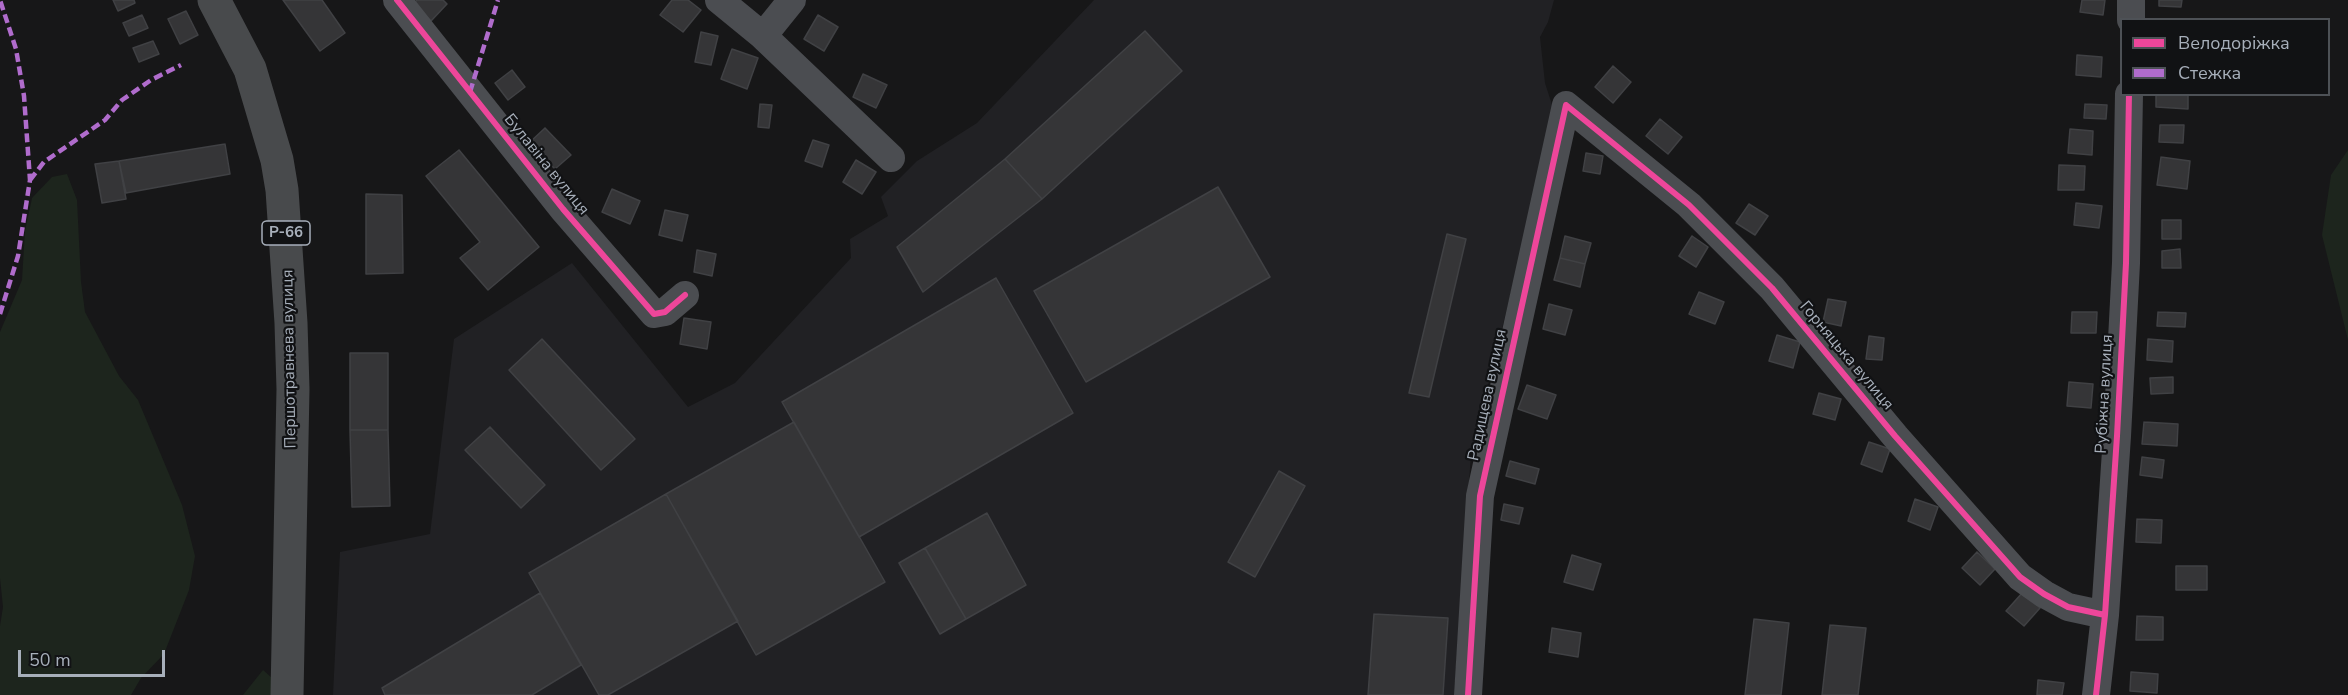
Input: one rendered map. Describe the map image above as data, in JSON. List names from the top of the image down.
{
  "streets": {
    "main road": ["Р-66", "Першотравнева вулиця"],
    "street": [
      "Булавіна вулиця",
      "Горняцька вулиця",
      "Рубіжна вулиця",
      "Радищева вулиця"
    ]
  },
  "crossings": [
    ["Горняцька вулиця", "Рубіжна вулиця"],
    ["Горняцька вулиця", "Радищева вулиця"]
  ],
  "legend": ["Велодоріжка", "Стежка"],
  "scale_bar": "50 m"
}
